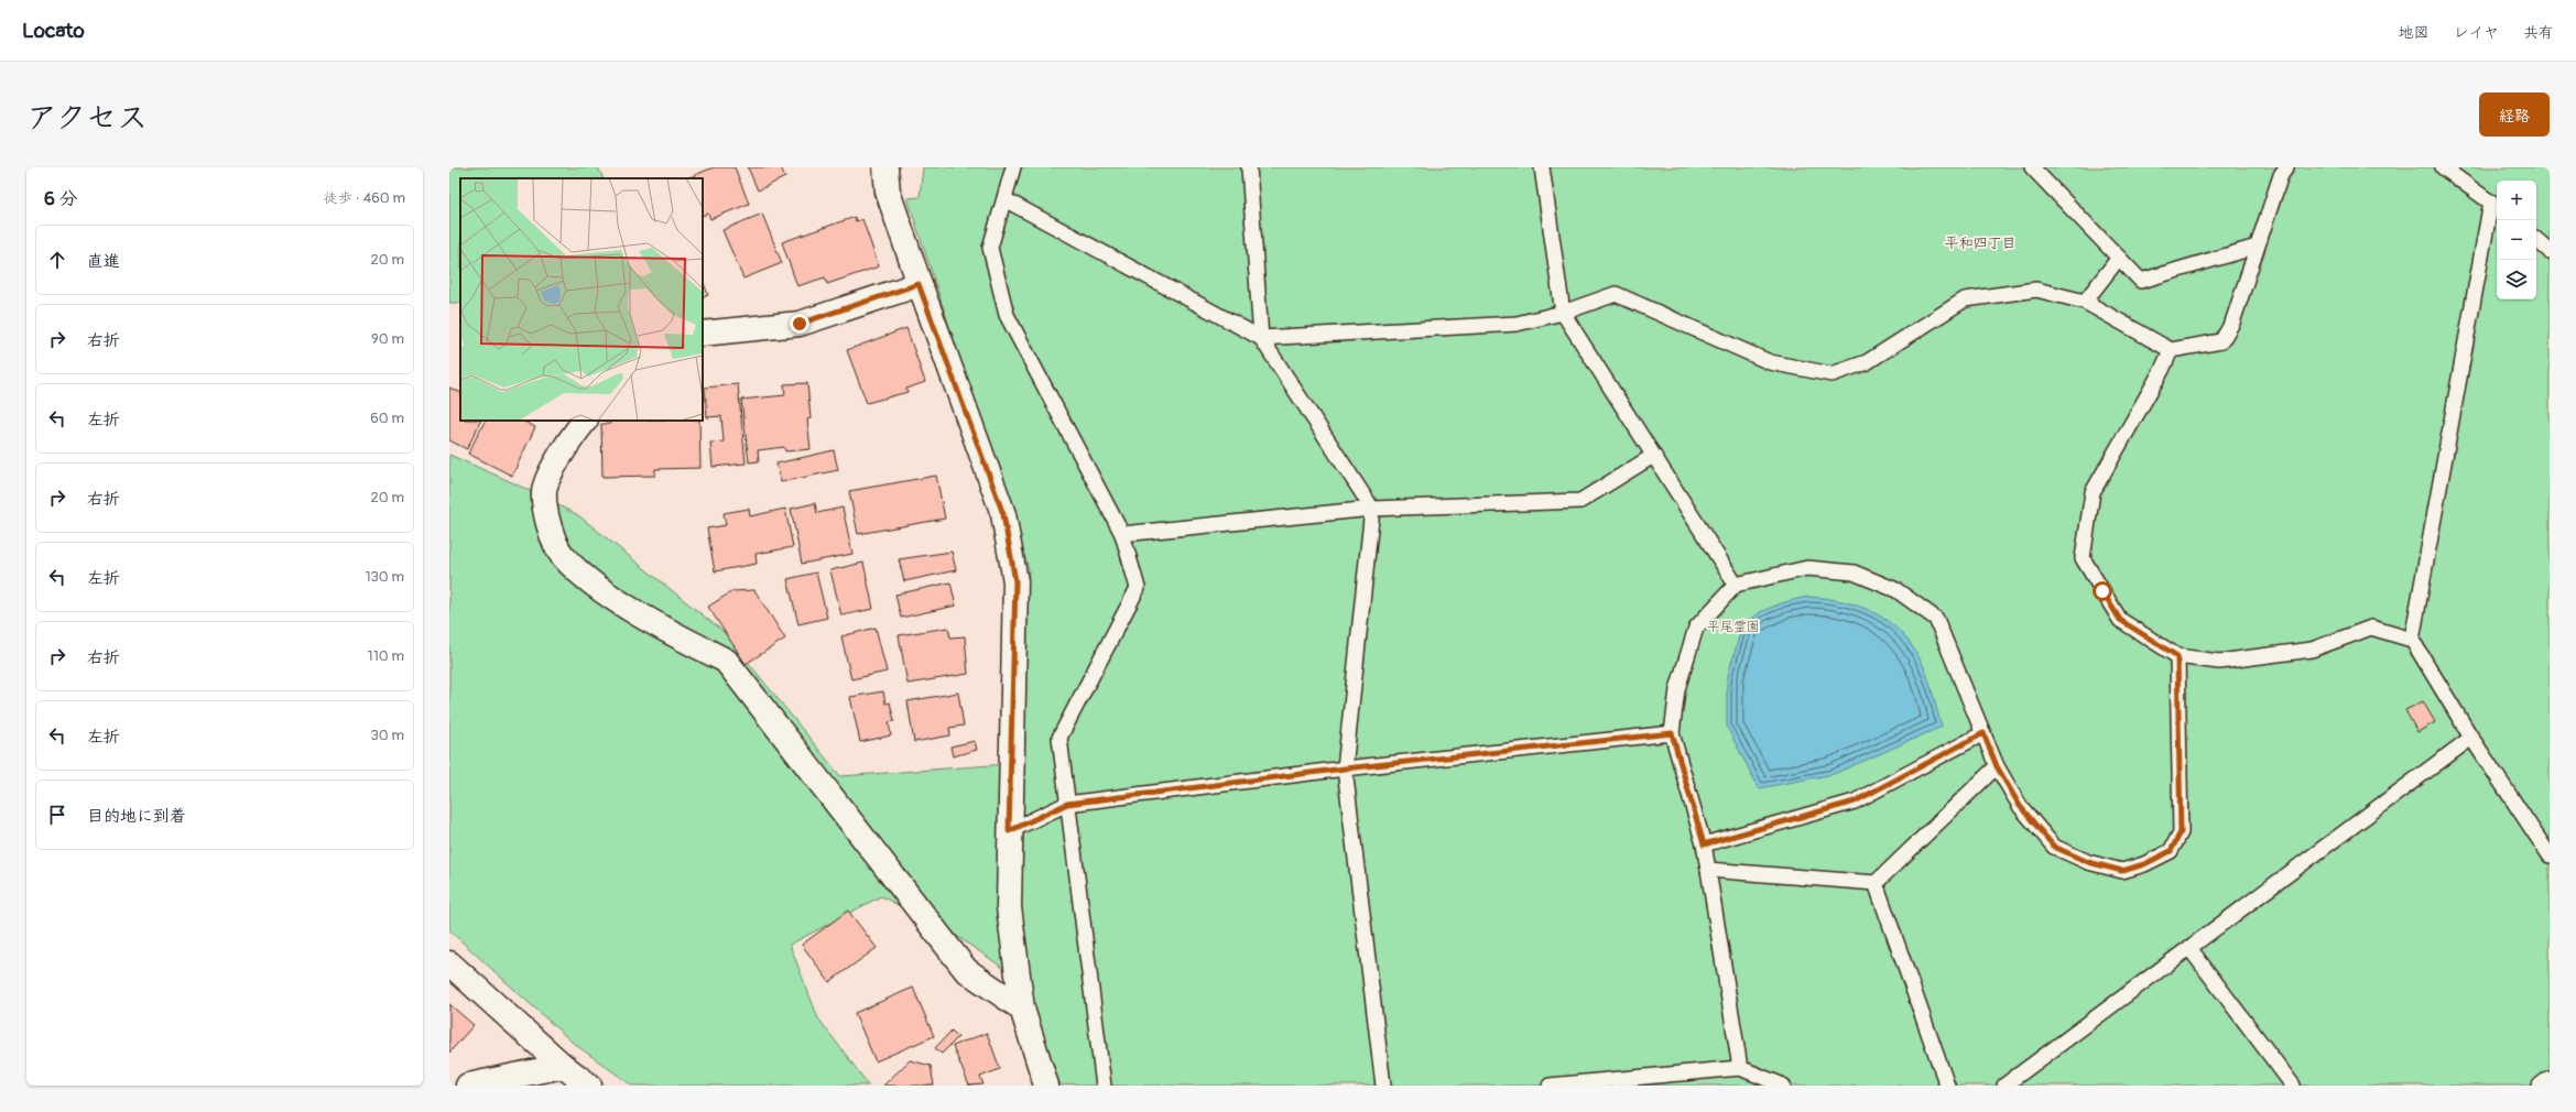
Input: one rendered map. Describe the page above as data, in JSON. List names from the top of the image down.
{
  "districts": ["平和四丁目"],
  "parks": ["平尾霊園"],
  "page": {
    "header": "Locato",
    "nav": ["地図", "レイヤ", "共有"],
    "title": "アクセス",
    "buttons": "経路",
    "heading": ["6 分", "徒歩 · 460 m"],
    "map_buttons": ["+", "−"],
    "list": [
      ["直進", "20 m"],
      ["右折", "90 m"],
      ["左折", "60 m"],
      ["右折", "20 m"],
      ["左折", "130 m"],
      ["右折", "110 m"],
      ["左折", "30 m"],
      "目的地に到着"
    ]
  }
}
